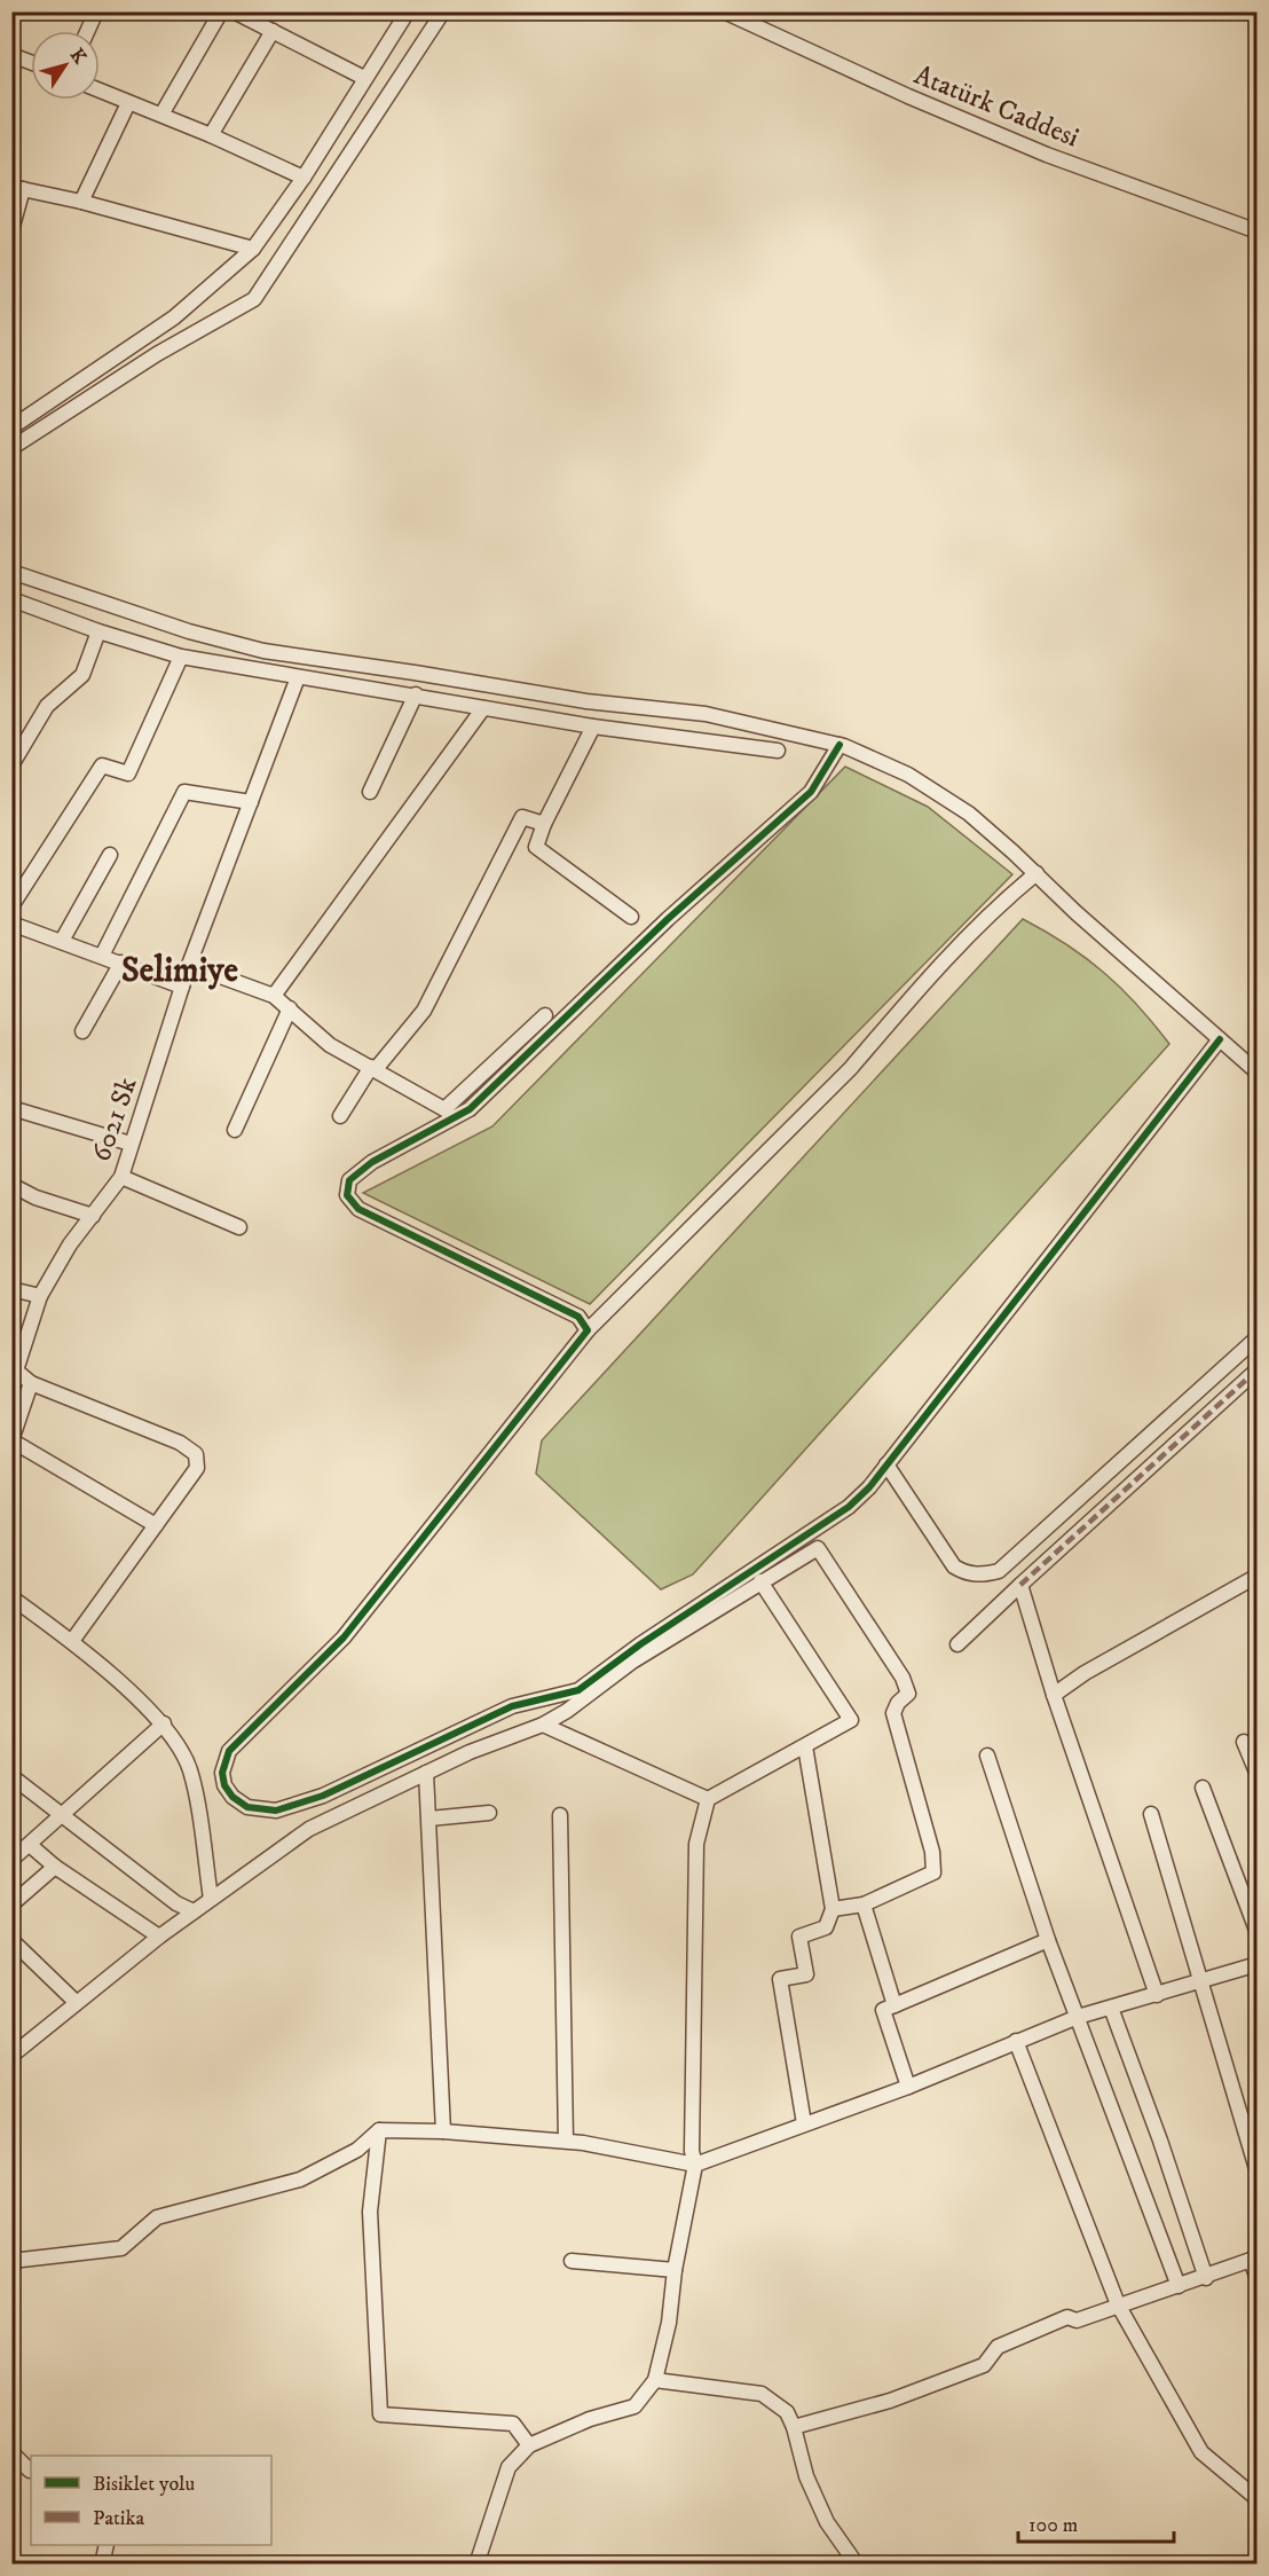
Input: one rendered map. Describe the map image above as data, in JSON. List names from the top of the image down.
{
  "streets": {
    "street": ["Atatürk Caddesi", "6021 Sk"]
  },
  "districts": ["Selimiye"],
  "legend": ["Bisiklet yolu", "Patika"],
  "scale_bar": "100 m",
  "north": "top right"
}
